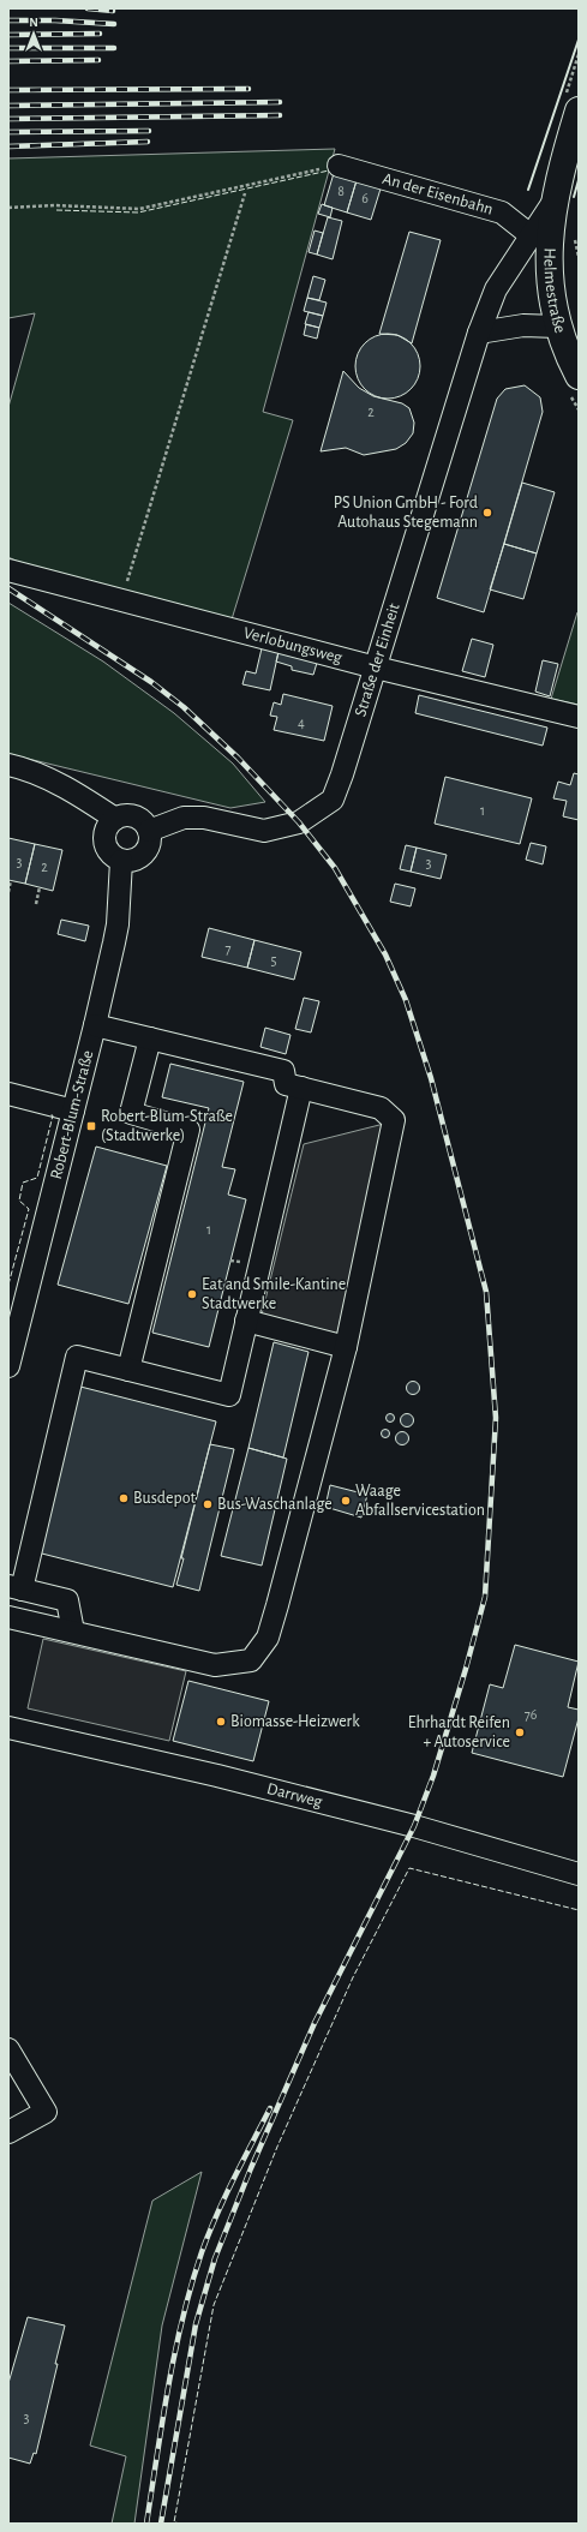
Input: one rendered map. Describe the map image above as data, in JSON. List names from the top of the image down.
{
  "streets": {
    "main road": ["Helmestraße"],
    "street": [
      "An der Eisenbahn",
      "Verlobungsweg",
      "Straße der Einheit",
      "Robert-Blum-Straße",
      "Darrweg"
    ]
  },
  "crossings": [
    ["An der Eisenbahn", "Straße der Einheit"],
    ["Helmestraße", "Straße der Einheit"],
    ["Verlobungsweg", "Straße der Einheit"],
    ["Straße der Einheit", "Robert-Blum-Straße"]
  ],
  "places": {
    "other": [
      "PS Union GmbH - Ford Autohaus Stegemann",
      "Eat and Smile-Kantine Stadtwerke",
      "Busdepot",
      "Waage Abfallservicestation",
      "Bus-Waschanlage",
      "Biomasse-Heizwerk",
      "Ehrhardt Reifen + Autoservice"
    ],
    "transit": ["Robert-Blum-Straße (Stadtwerke)"]
  },
  "house_numbers": [
    "8",
    "6",
    "2",
    "4",
    "1",
    "3",
    "3",
    "2",
    "7",
    "5",
    "1",
    "76",
    "3"
  ],
  "north": "top"
}
